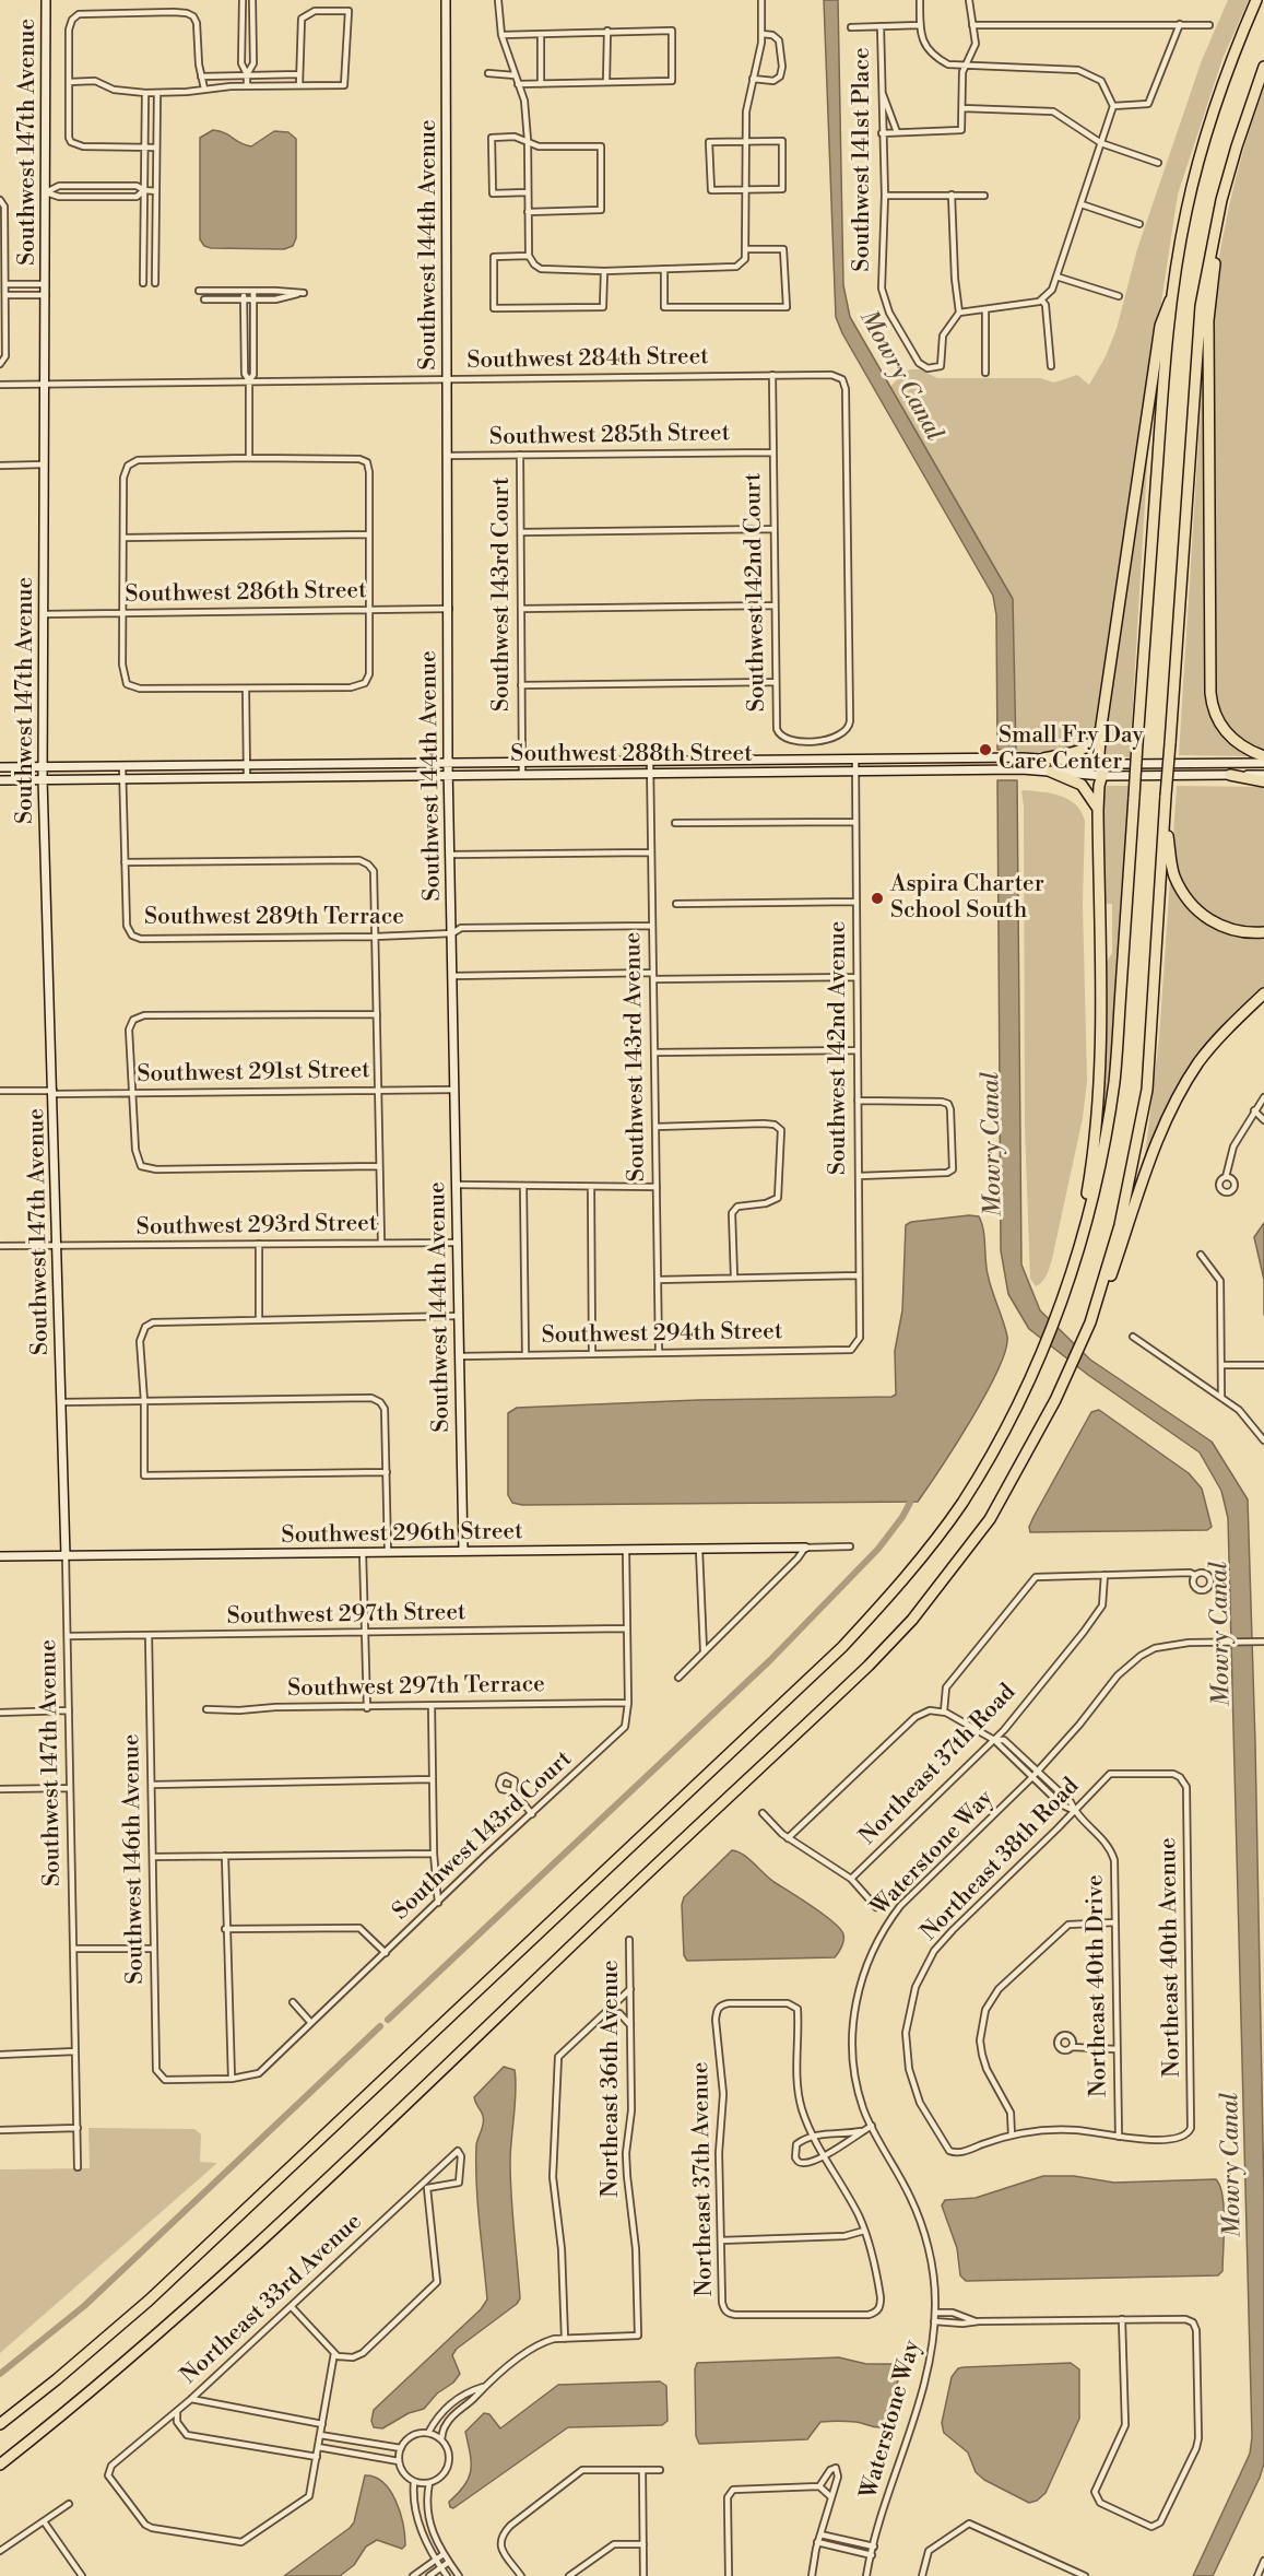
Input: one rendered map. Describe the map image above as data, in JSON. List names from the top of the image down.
{
  "streets": {
    "street": [
      "Southwest 147th Avenue",
      "Southwest 141st Place",
      "Southwest 144th Avenue",
      "Southwest 284th Street",
      "Southwest 285th Street",
      "Southwest 142nd Court",
      "Southwest 286th Street",
      "Southwest 143rd Court",
      "Southwest 288th Street",
      "Southwest 289th Terrace",
      "Southwest 142nd Avenue",
      "Southwest 143rd Avenue",
      "Southwest 291st Street",
      "Southwest 293rd Street",
      "Southwest 294th Street",
      "Southwest 296th Street",
      "Southwest 297th Street",
      "Southwest 297th Terrace",
      "Northeast 37th Road",
      "Waterstone Way",
      "Southwest 146th Avenue",
      "Northeast 38th Road",
      "Northeast 40th Avenue",
      "Northeast 40th Drive",
      "Northeast 36th Avenue",
      "Northeast 37th Avenue",
      "Northeast 33rd Avenue"
    ]
  },
  "crossings": [
    ["Southwest 147th Avenue", "Southwest 284th Street"],
    ["Southwest 147th Avenue", "Southwest 286th Street"],
    ["Southwest 147th Avenue", "Southwest 288th Street"],
    ["Southwest 147th Avenue", "Southwest 291st Street"],
    ["Southwest 147th Avenue", "Southwest 293rd Street"],
    ["Southwest 147th Avenue", "Southwest 296th Street"],
    ["Southwest 147th Avenue", "Southwest 297th Street"],
    ["Southwest 144th Avenue", "Southwest 284th Street"],
    ["Southwest 144th Avenue", "Southwest 285th Street"],
    ["Southwest 144th Avenue", "Southwest 286th Street"],
    ["Southwest 144th Avenue", "Southwest 288th Street"],
    ["Southwest 144th Avenue", "Southwest 289th Terrace"],
    ["Southwest 144th Avenue", "Southwest 291st Street"],
    ["Southwest 144th Avenue", "Southwest 293rd Street"],
    ["Southwest 144th Avenue", "Southwest 294th Street"],
    ["Southwest 144th Avenue", "Southwest 296th Street"],
    ["Southwest 284th Street", "Southwest 142nd Court"],
    ["Southwest 285th Street", "Southwest 142nd Court"],
    ["Southwest 285th Street", "Southwest 143rd Court"],
    ["Southwest 143rd Court", "Southwest 288th Street"],
    ["Southwest 143rd Court", "Southwest 296th Street"],
    ["Southwest 143rd Court", "Southwest 297th Street"],
    ["Southwest 143rd Court", "Southwest 297th Terrace"],
    ["Southwest 143rd Court", "Southwest 146th Avenue"],
    ["Southwest 288th Street", "Southwest 142nd Avenue"],
    ["Southwest 288th Street", "Southwest 143rd Avenue"],
    ["Southwest 289th Terrace", "Southwest 143rd Avenue"],
    ["Southwest 142nd Avenue", "Southwest 294th Street"],
    ["Southwest 143rd Avenue", "Southwest 294th Street"],
    ["Southwest 297th Street", "Southwest 146th Avenue"],
    ["Northeast 38th Road", "Northeast 40th Avenue"],
    ["Northeast 38th Road", "Northeast 40th Drive"],
    ["Northeast 40th Avenue", "Northeast 40th Drive"]
  ],
  "water": ["Mowry Canal"],
  "places": ["Small Fry Day Care Center", "Aspira Charter School South"]
}
